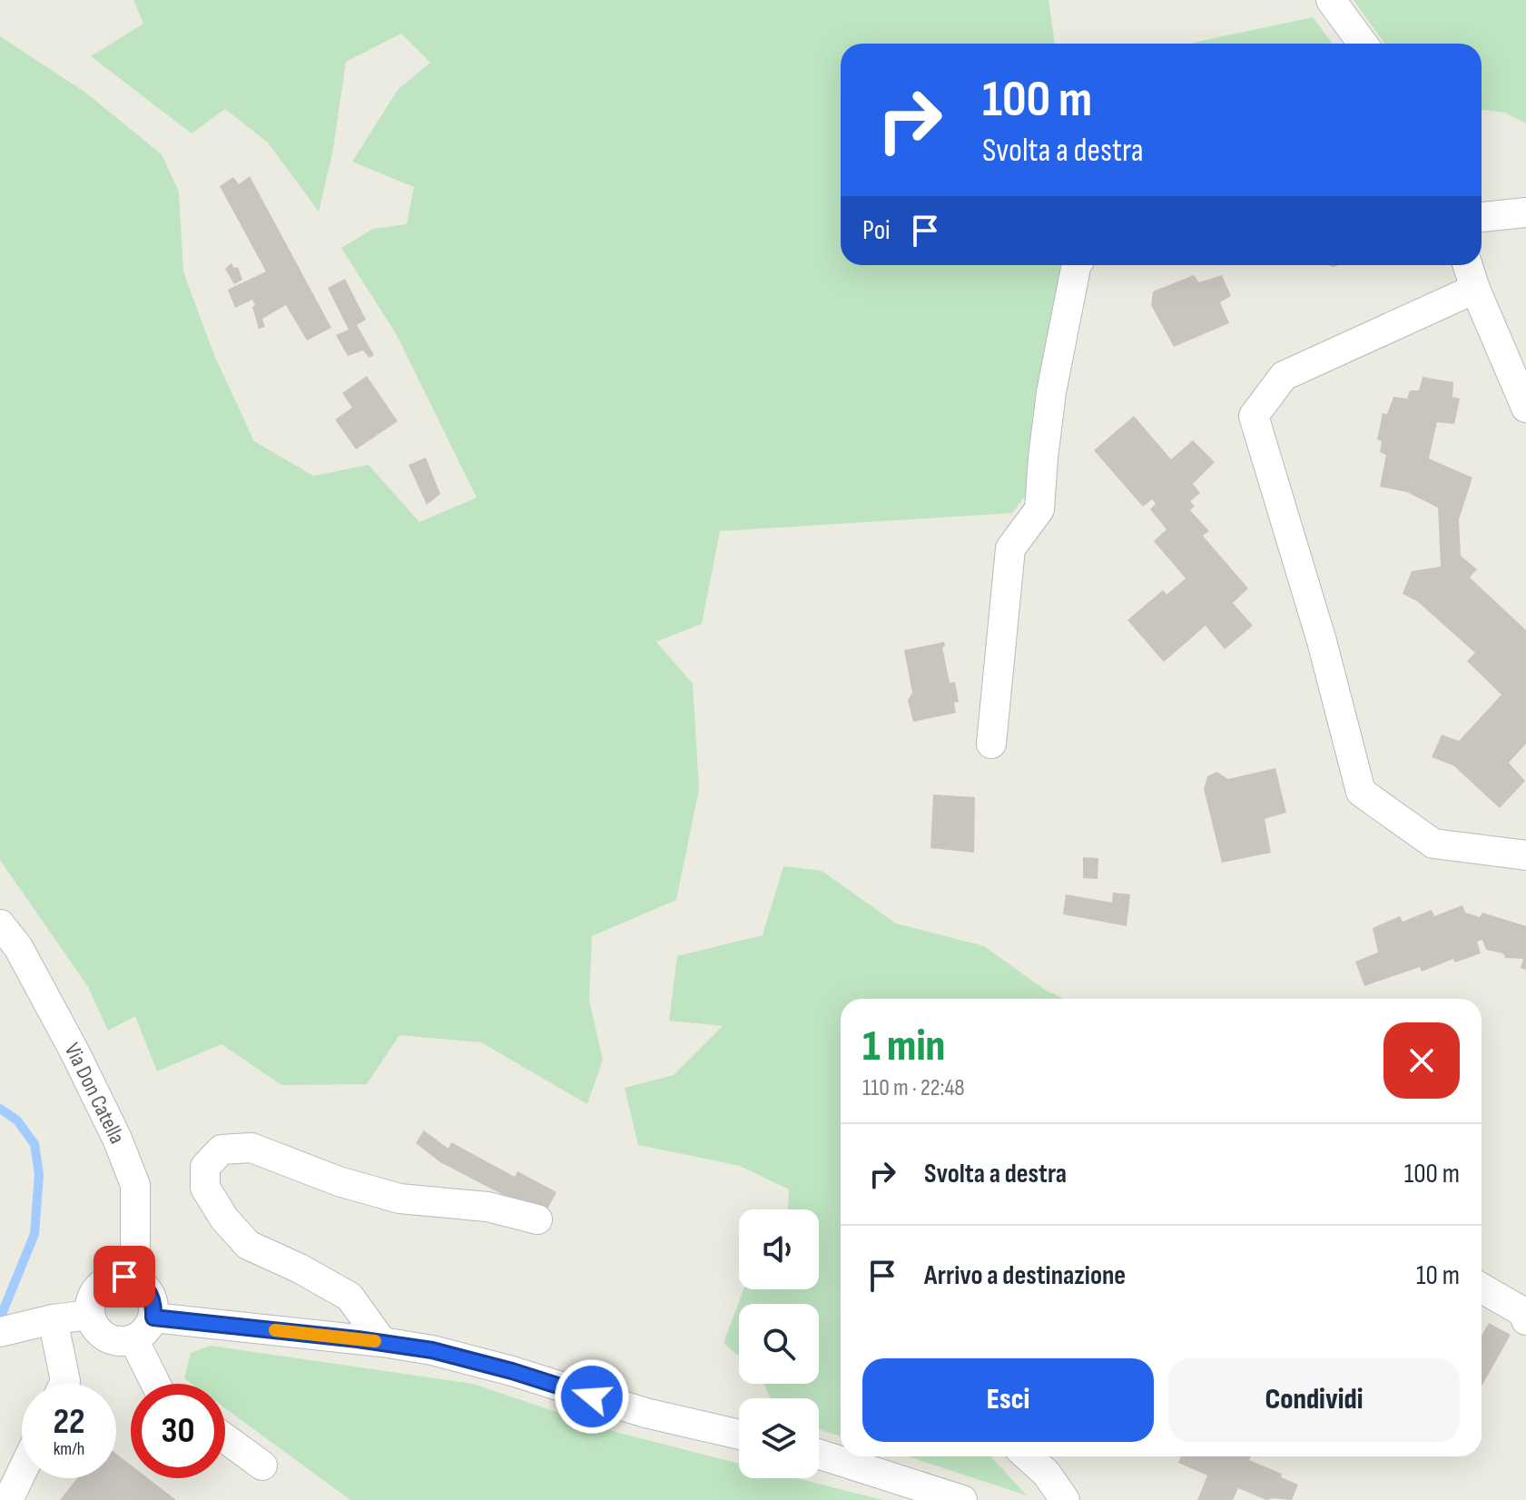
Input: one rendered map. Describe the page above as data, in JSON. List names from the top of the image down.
{
  "streets": {
    "street": ["Via Don Catella"]
  },
  "page": {
    "turn": ["100 m", "Svolta a destra"],
    "then": "Poi",
    "heading": ["1 min", "110 m · 22:48"],
    "list": [
      {
        "name": "Svolta a destra",
        "value": "100 m"
      },
      {
        "name": "Arrivo a destinazione",
        "value": "10 m"
      }
    ],
    "buttons": ["Esci", "Condividi"],
    "speed": "22 km/h",
    "limit": "30"
  }
}
